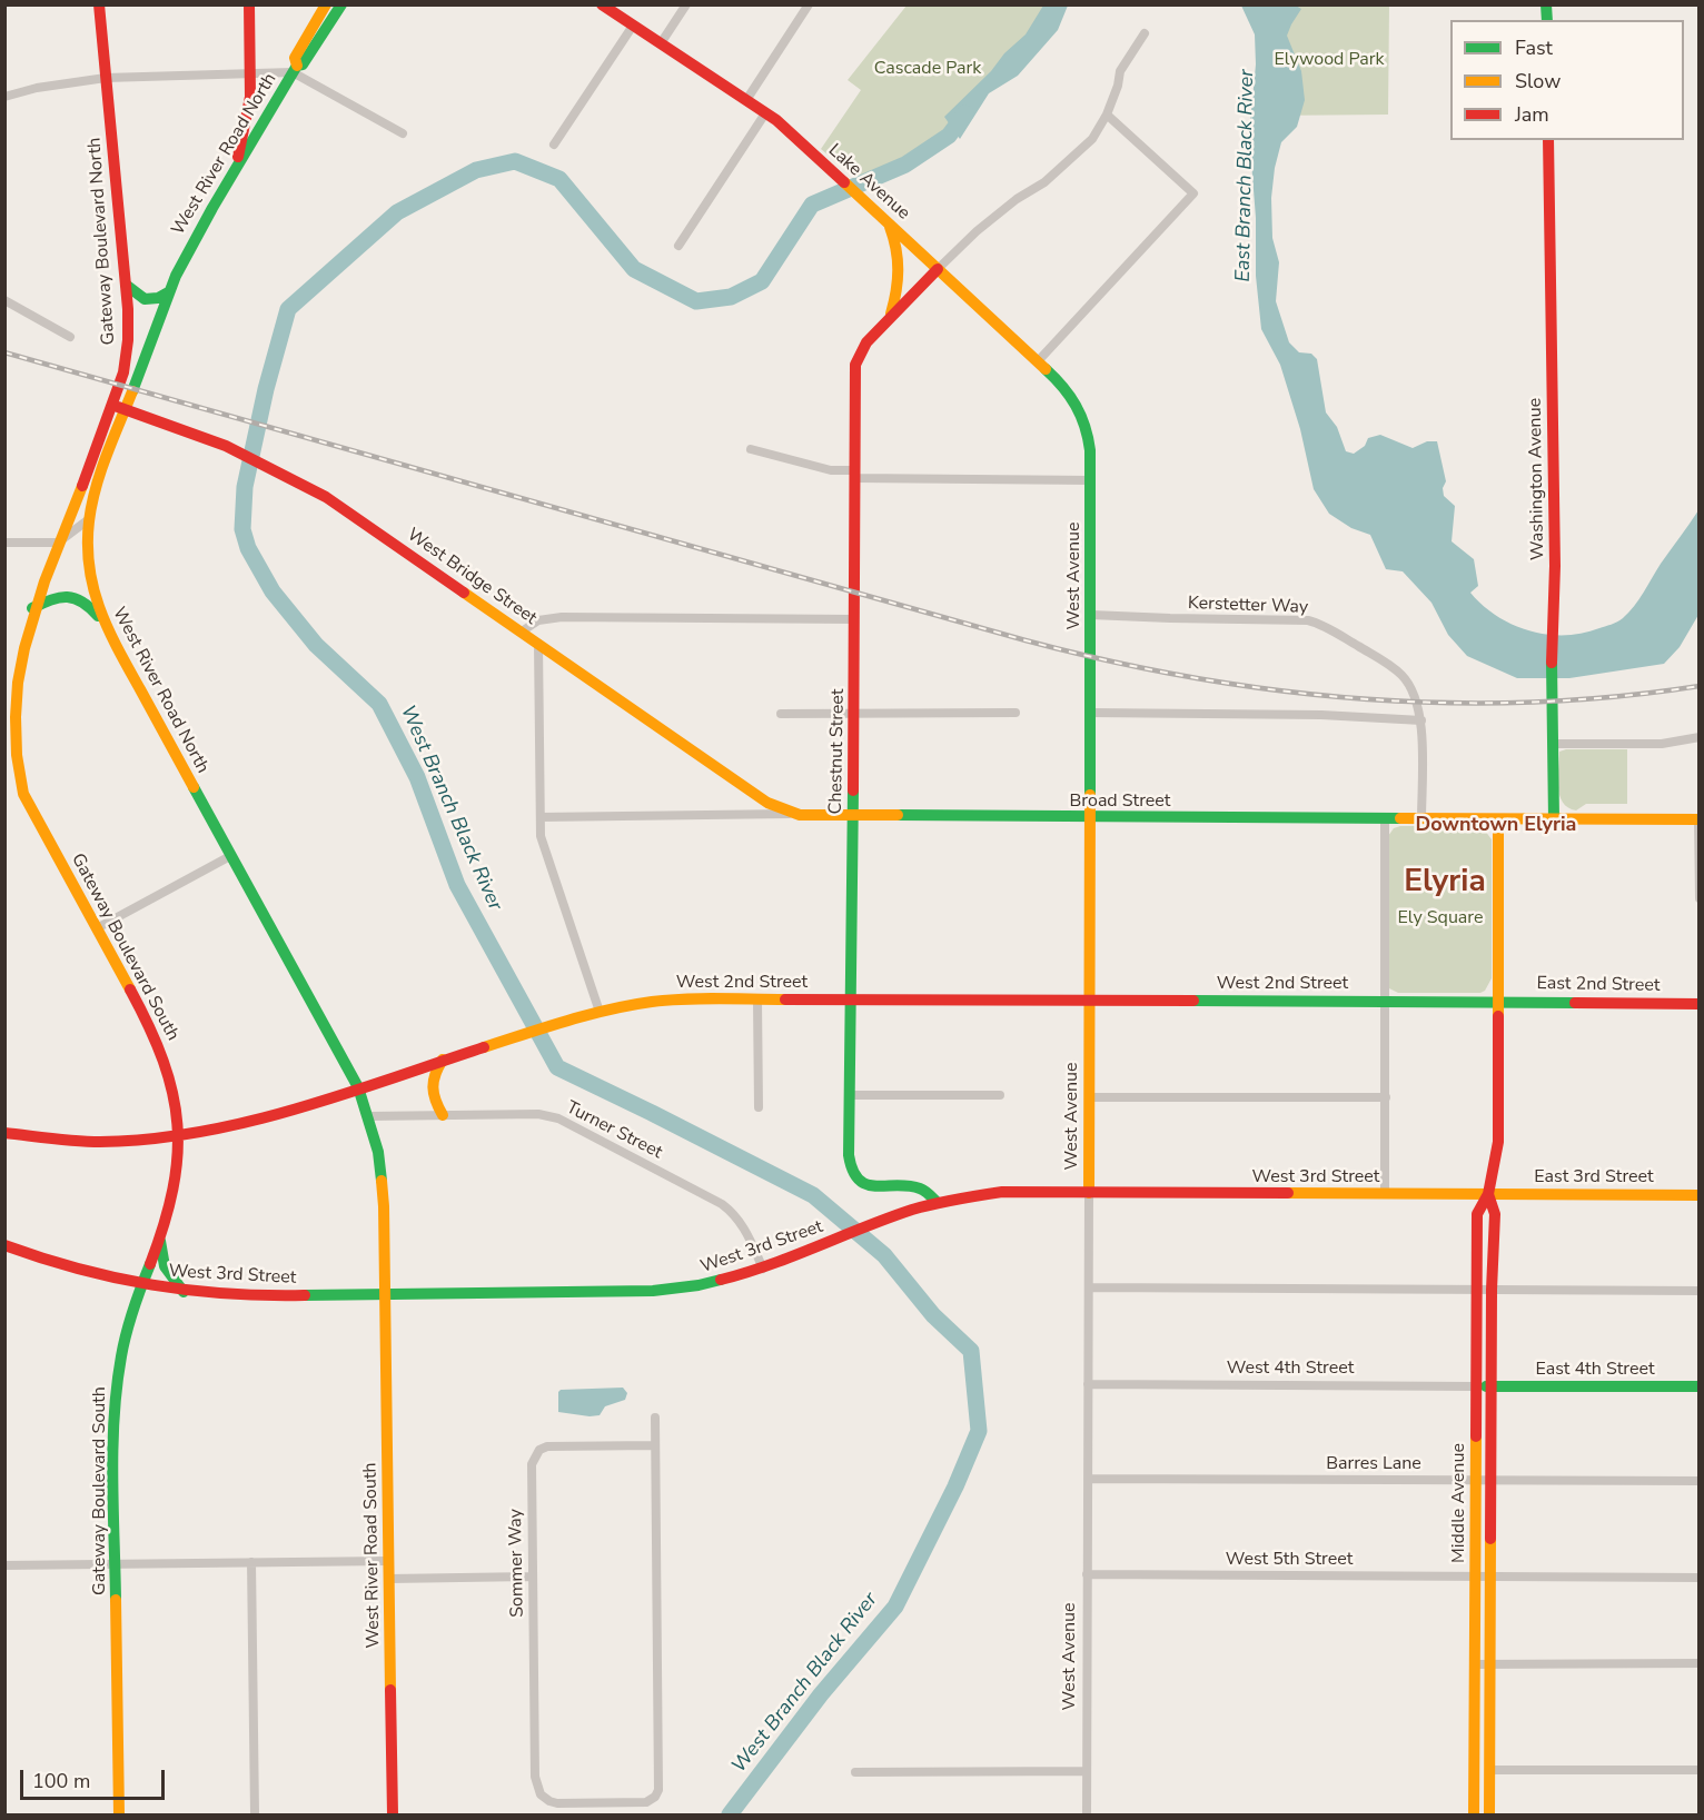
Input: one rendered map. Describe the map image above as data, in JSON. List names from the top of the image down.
{
  "streets": {
    "main road": [
      "West River Road North",
      "Lake Avenue",
      "Gateway Boulevard North",
      "Washington Avenue",
      "West Avenue",
      "West Bridge Street",
      "Chestnut Street",
      "Broad Street",
      "Gateway Boulevard South",
      "West 2nd Street",
      "East 2nd Street",
      "West 3rd Street",
      "East 3rd Street",
      "West 4th Street",
      "East 4th Street",
      "Middle Avenue",
      "West River Road South"
    ],
    "street": [
      "Kerstetter Way",
      "Turner Street",
      "Barres Lane",
      "West 5th Street",
      "Sommer Way"
    ]
  },
  "crossings": [
    ["West River Road North", "West Bridge Street"],
    ["West River Road North", "West 2nd Street"],
    ["West River Road North", "Turner Street"],
    ["West River Road North", "West 3rd Street"],
    ["West River Road North", "West River Road South"],
    ["Lake Avenue", "West Avenue"],
    ["Lake Avenue", "Chestnut Street"],
    ["Gateway Boulevard North", "West Bridge Street"],
    ["Gateway Boulevard North", "Gateway Boulevard South"],
    ["Washington Avenue", "Broad Street"],
    ["West Avenue", "Kerstetter Way"],
    ["West Avenue", "Broad Street"],
    ["West Avenue", "West 2nd Street"],
    ["West Avenue", "West 3rd Street"],
    ["West Avenue", "West 4th Street"],
    ["West Avenue", "Barres Lane"],
    ["West Avenue", "West 5th Street"],
    ["West Bridge Street", "Broad Street"],
    ["Kerstetter Way", "Broad Street"],
    ["Chestnut Street", "Broad Street"],
    ["Chestnut Street", "West 2nd Street"],
    ["Chestnut Street", "West 3rd Street"],
    ["Broad Street", "Middle Avenue"],
    ["Gateway Boulevard South", "West 2nd Street"],
    ["Gateway Boulevard South", "West 3rd Street"],
    ["West 2nd Street", "East 2nd Street"],
    ["West 2nd Street", "Middle Avenue"],
    ["East 2nd Street", "Middle Avenue"],
    ["Turner Street", "West 3rd Street"],
    ["West 3rd Street", "East 3rd Street"],
    ["West 3rd Street", "Middle Avenue"],
    ["West 3rd Street", "West River Road South"],
    ["East 3rd Street", "Middle Avenue"],
    ["West 4th Street", "East 4th Street"],
    ["West 4th Street", "Middle Avenue"],
    ["East 4th Street", "Middle Avenue"],
    ["Barres Lane", "Middle Avenue"],
    ["Middle Avenue", "West 5th Street"]
  ],
  "districts": ["Downtown Elyria", "Elyria"],
  "water": ["East Branch Black River", "West Branch Black River"],
  "parks": ["Elywood Park", "Cascade Park", "Ely Square"],
  "legend": ["Fast", "Slow", "Jam"],
  "scale_bar": "100 m"
}
